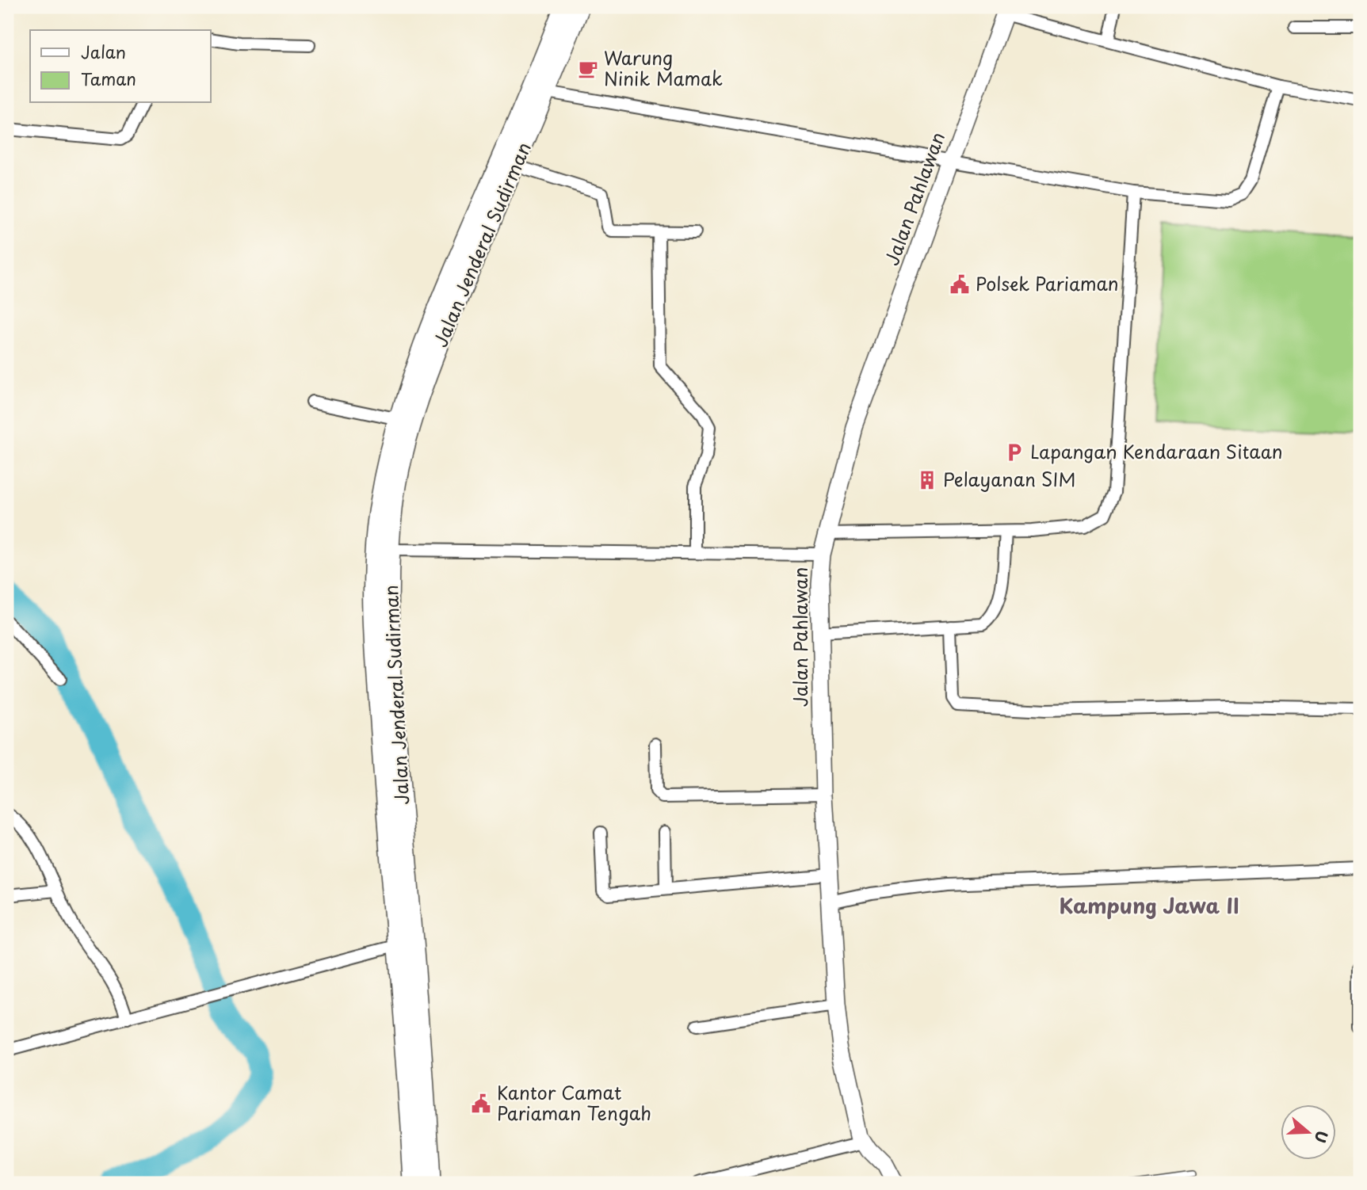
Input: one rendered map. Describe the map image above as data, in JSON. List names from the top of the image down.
{
  "streets": {
    "main road": ["Jalan Jenderal Sudirman"],
    "street": ["Jalan Pahlawan"]
  },
  "districts": ["Kampung Jawa II"],
  "places": {
    "cafe": ["Warung Ninik Mamak"],
    "public building": ["Polsek Pariaman", "Kantor Camat Pariaman Tengah"],
    "parking": ["Lapangan Kendaraan Sitaan"],
    "building": ["Pelayanan SIM"]
  },
  "legend": ["Jalan", "Taman"],
  "north": "right"
}
